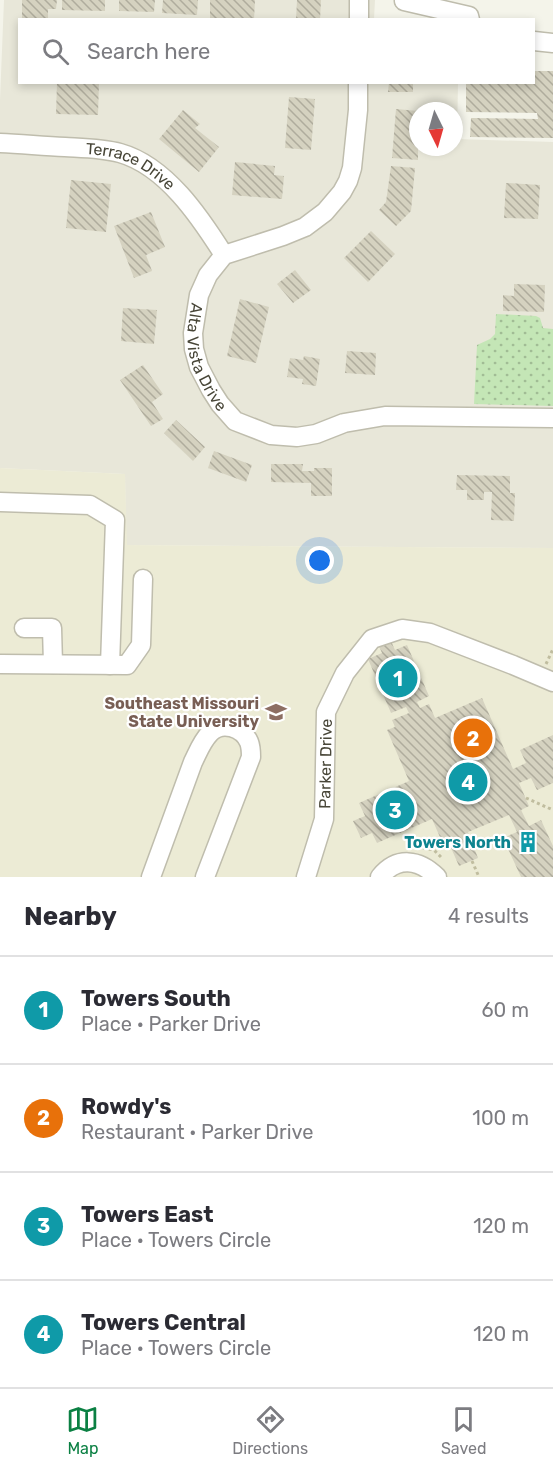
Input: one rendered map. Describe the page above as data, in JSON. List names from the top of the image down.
{
  "streets": {
    "street": ["Terrace Drive", "Alta Vista Drive", "Parker Drive"]
  },
  "crossings": [
    ["Terrace Drive", "Alta Vista Drive"]
  ],
  "places": {
    "school or university": ["Southeast Missouri State University"],
    "building": ["Towers North"]
  },
  "north": "bottom",
  "page": {
    "search": "Search here",
    "pins": [
      "1",
      "2",
      "4",
      "3"
    ],
    "heading": ["Nearby", "4 results"],
    "list": [
      {
        "mark": "1",
        "name": "Towers South",
        "note": "Place · Parker Drive",
        "value": "60 m"
      },
      {
        "mark": "2",
        "name": "Rowdy's",
        "note": "Restaurant · Parker Drive",
        "value": "100 m"
      },
      {
        "mark": "3",
        "name": "Towers East",
        "note": "Place · Towers Circle",
        "value": "120 m"
      },
      {
        "mark": "4",
        "name": "Towers Central",
        "note": "Place · Towers Circle",
        "value": "120 m"
      }
    ],
    "nav": ["Map", "Directions", "Saved"]
  }
}
